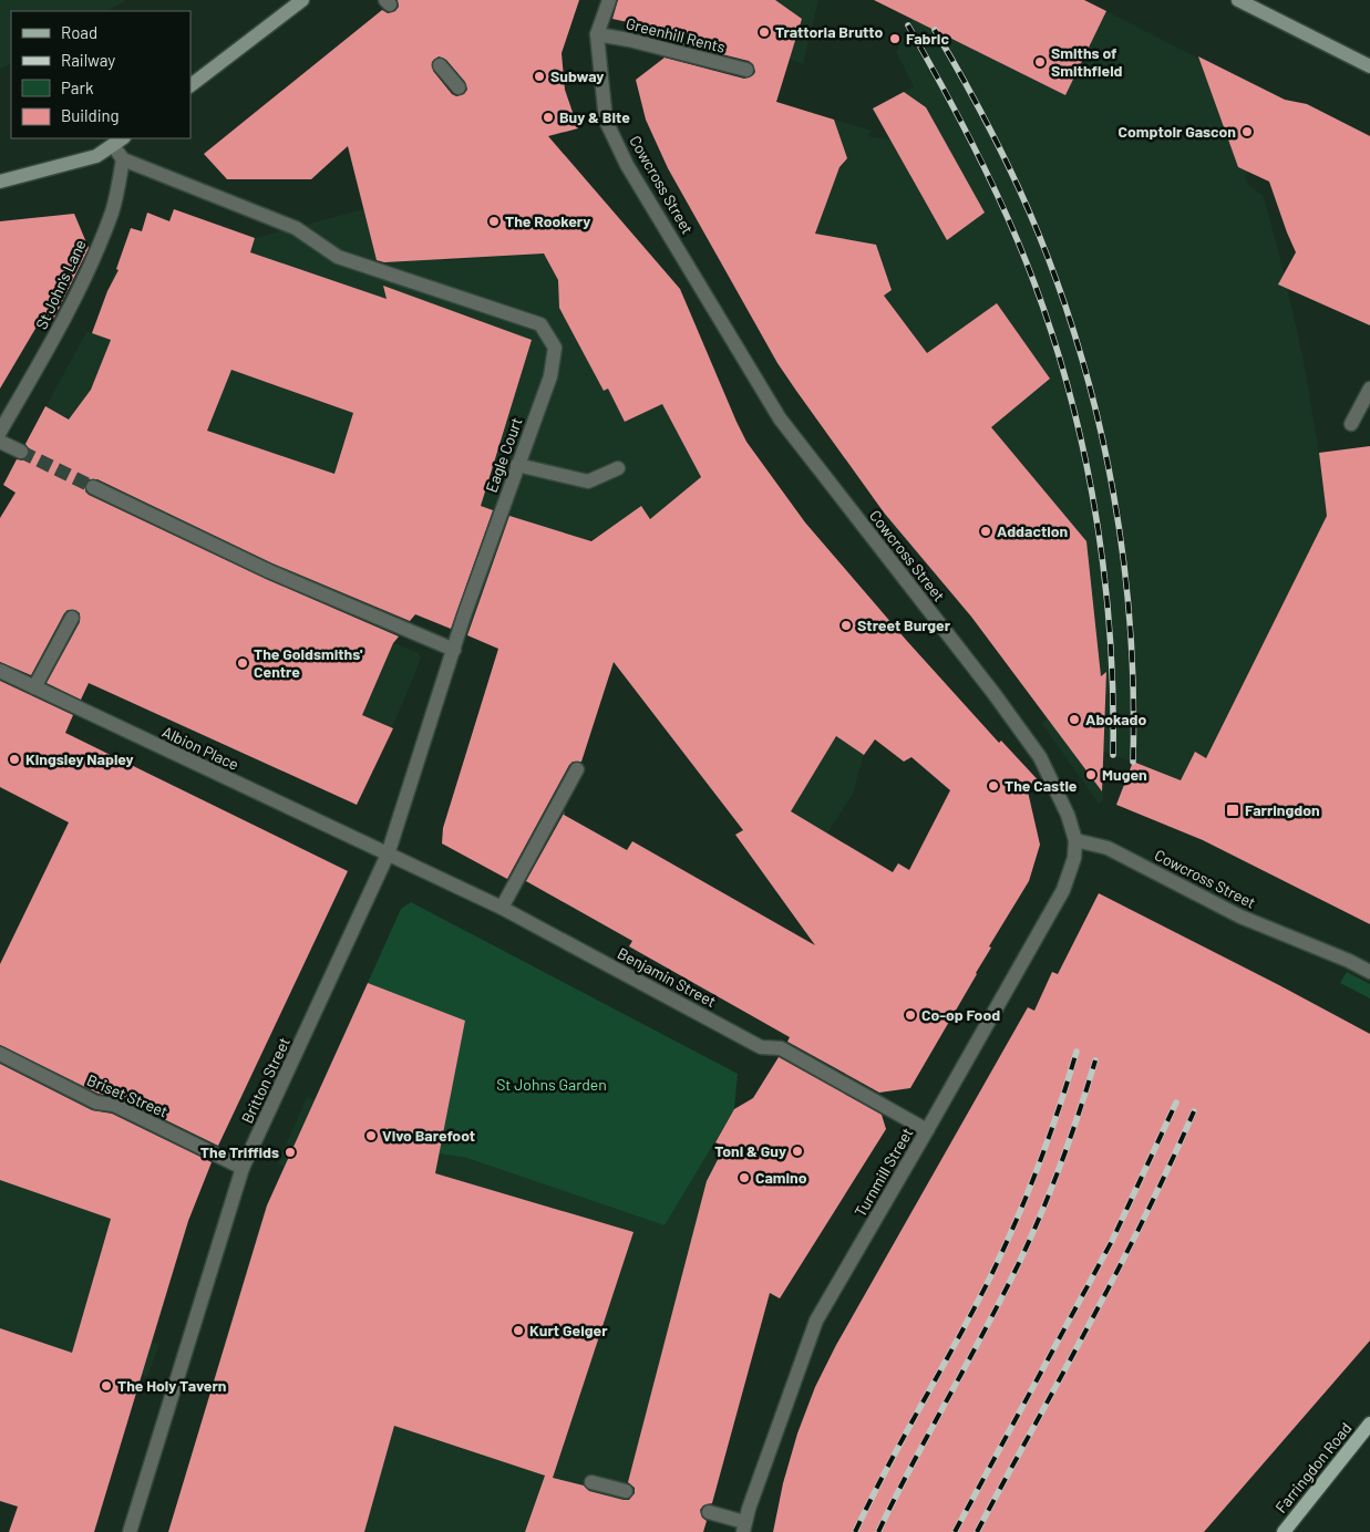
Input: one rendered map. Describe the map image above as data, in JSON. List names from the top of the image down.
{
  "streets": {
    "main road": ["Farringdon Road"],
    "street": [
      "Greenhill Rents",
      "Cowcross Street",
      "St John's Lane",
      "Eagle Court",
      "Albion Place",
      "Benjamin Street",
      "Britton Street",
      "Briset Street",
      "Turnmill Street"
    ]
  },
  "crossings": [
    ["Greenhill Rents", "Cowcross Street"],
    ["Cowcross Street", "Turnmill Street"],
    ["St John's Lane", "Eagle Court"],
    ["Eagle Court", "Britton Street"],
    ["Albion Place", "Benjamin Street"],
    ["Albion Place", "Britton Street"],
    ["Benjamin Street", "Britton Street"],
    ["Benjamin Street", "Turnmill Street"],
    ["Britton Street", "Briset Street"]
  ],
  "parks": ["St Johns Garden"],
  "places": {
    "other": [
      "Trattoria Brutto",
      "Fabric",
      "Smiths of Smithfield",
      "Subway",
      "Buy & Bite",
      "Comptoir Gascon",
      "The Rookery",
      "Addaction",
      "Street Burger",
      "The Goldsmiths' Centre",
      "Abokado",
      "Kingsley Napley",
      "Mugen",
      "The Castle",
      "Co-op Food",
      "Vivo Barefoot",
      "Toni & Guy",
      "The Triffids",
      "Camino",
      "Kurt Geiger",
      "The Holy Tavern"
    ],
    "transit": ["Farringdon"]
  },
  "legend": [
    "Road",
    "Railway",
    "Park",
    "Building"
  ]
}
